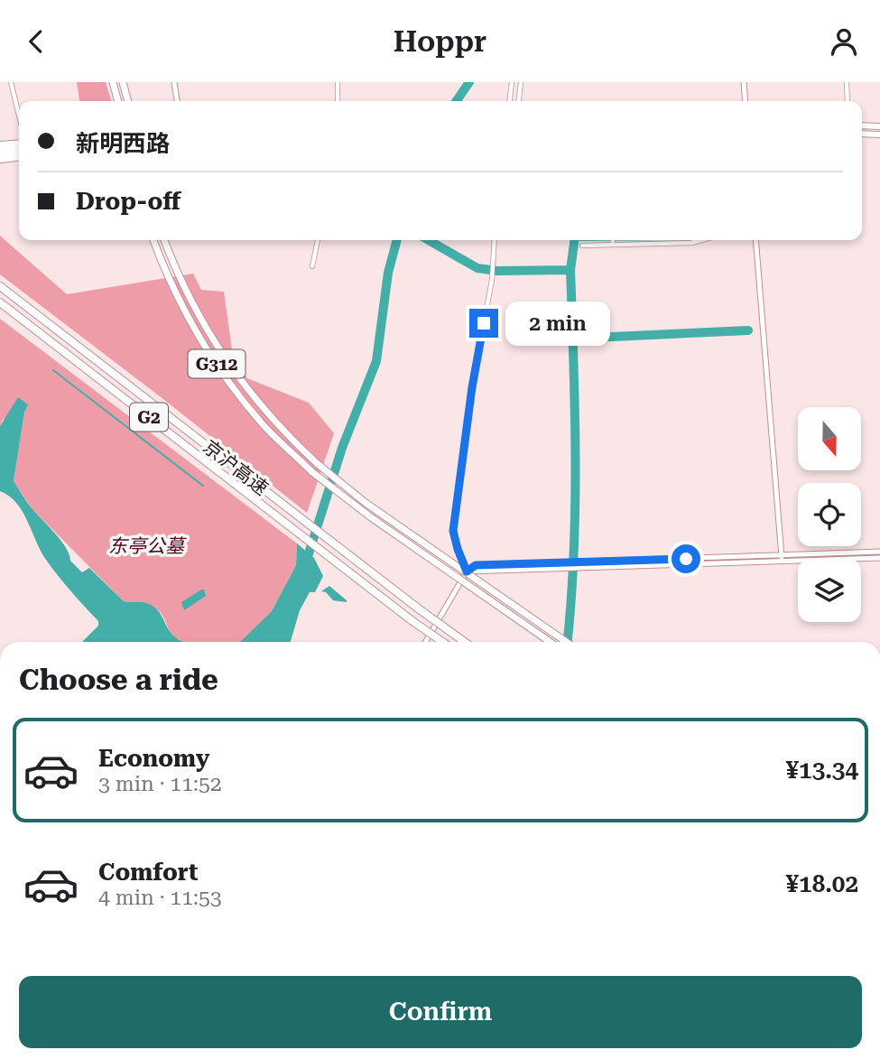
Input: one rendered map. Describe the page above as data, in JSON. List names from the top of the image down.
{
  "streets": {
    "highway": ["G312", "G2", "京沪高速"]
  },
  "parks": ["东亭公墓"],
  "north": "bottom",
  "page": {
    "header": "Hoppr",
    "banner": ["新明西路", "Drop-off"],
    "bubble": "2 min",
    "heading": "Choose a ride",
    "list": [
      {
        "name": "Economy",
        "note": "3 min · 11:52",
        "value": "¥13.34"
      },
      {
        "name": "Comfort",
        "note": "4 min · 11:53",
        "value": "¥18.02"
      }
    ],
    "buttons": "Confirm"
  }
}
